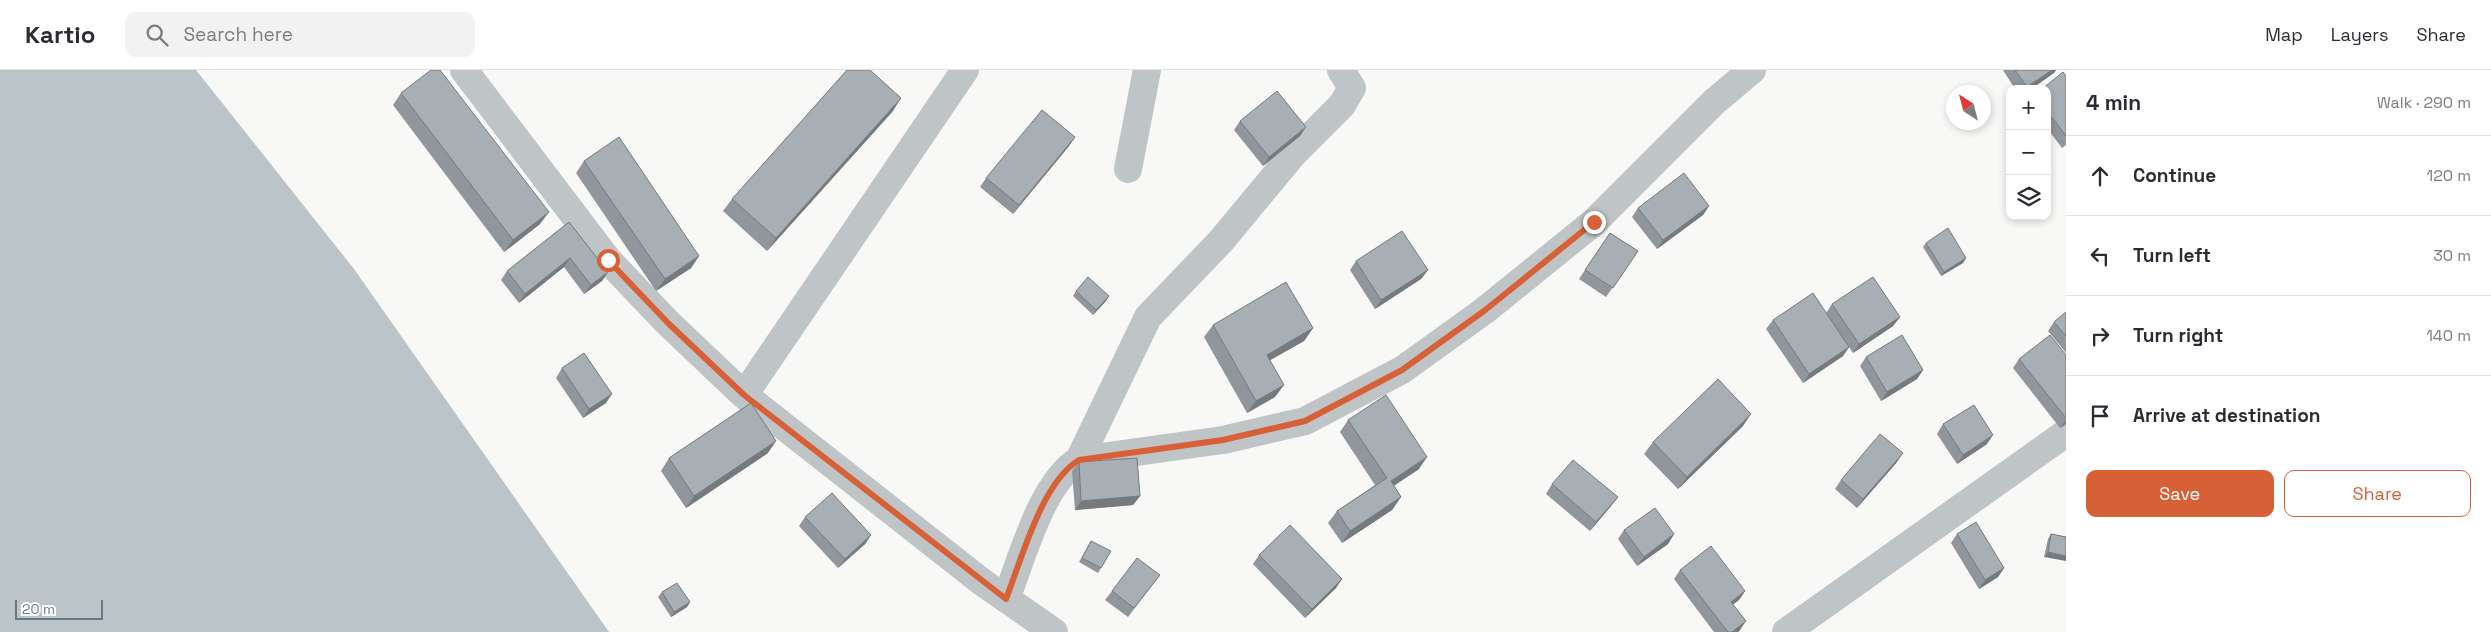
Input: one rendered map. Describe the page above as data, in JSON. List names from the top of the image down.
{
  "scale_bar": "20 m",
  "north": "top left",
  "page": {
    "header": "Kartio",
    "search": "Search here",
    "nav": ["Map", "Layers", "Share"],
    "heading": ["4 min", "Walk · 290 m"],
    "map_buttons": ["+", "−"],
    "list": [
      ["Continue", "120 m"],
      ["Turn left", "30 m"],
      ["Turn right", "140 m"],
      "Arrive at destination"
    ],
    "buttons": ["Save", "Share"],
    "scale": "20 m"
  }
}
